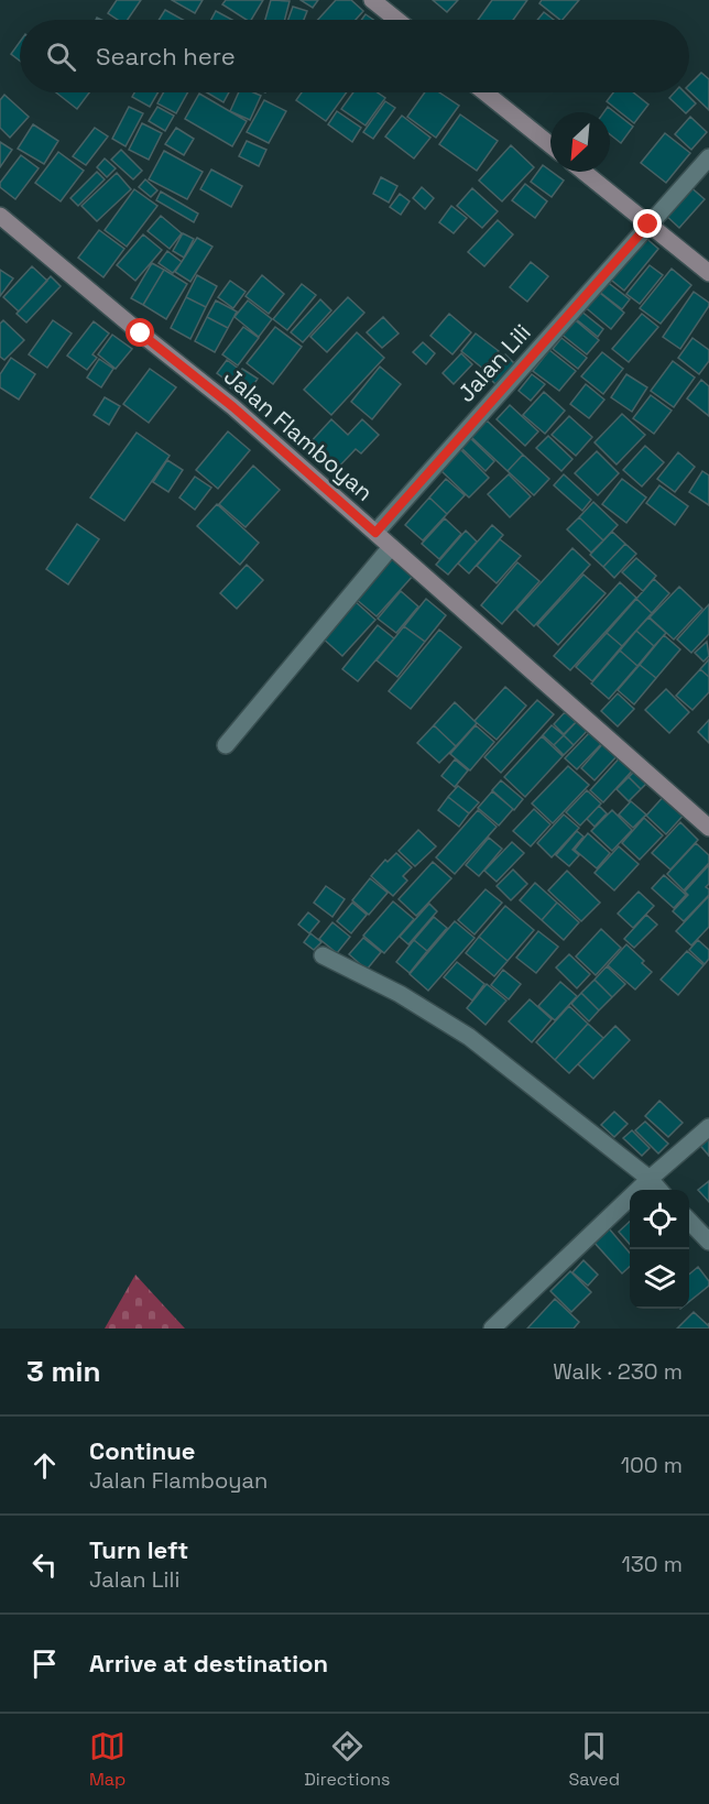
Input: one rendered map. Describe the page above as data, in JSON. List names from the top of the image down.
{
  "streets": {
    "street": ["Jalan Lili", "Jalan Flamboyan"]
  },
  "crossings": [
    ["Jalan Lili", "Jalan Flamboyan"]
  ],
  "north": "bottom left",
  "page": {
    "search": "Search here",
    "heading": ["3 min", "Walk · 230 m"],
    "list": [
      ["Continue", "Jalan Flamboyan", "100 m"],
      ["Turn left", "Jalan Lili", "130 m"],
      "Arrive at destination"
    ],
    "nav": ["Map", "Directions", "Saved"]
  }
}
